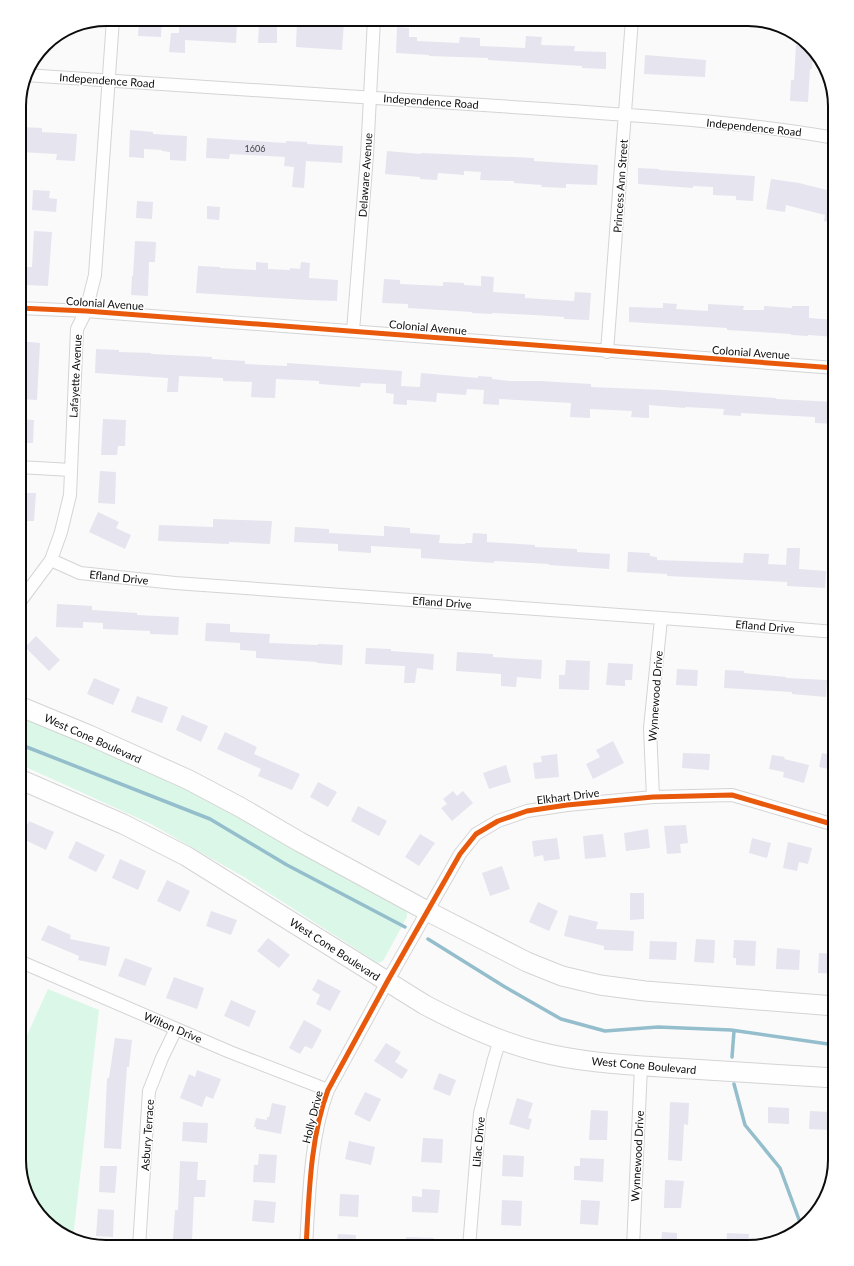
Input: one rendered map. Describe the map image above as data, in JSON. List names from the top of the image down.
{
  "streets": {
    "main road": ["West Cone Boulevard"],
    "street": [
      "Independence Road",
      "Delaware Avenue",
      "Princess Ann Street",
      "Colonial Avenue",
      "Lafayette Avenue",
      "Efland Drive",
      "Wynnewood Drive",
      "Elkhart Drive",
      "Wilton Drive",
      "Holly Drive",
      "Asbury Terrace",
      "Lilac Drive"
    ]
  },
  "crossings": [
    ["Independence Road", "Delaware Avenue"],
    ["Independence Road", "Princess Ann Street"],
    ["Independence Road", "Lafayette Avenue"],
    ["Delaware Avenue", "Colonial Avenue"],
    ["Princess Ann Street", "Colonial Avenue"],
    ["Colonial Avenue", "Lafayette Avenue"],
    ["Lafayette Avenue", "Efland Drive"],
    ["Efland Drive", "Wynnewood Drive"],
    ["Wynnewood Drive", "West Cone Boulevard"],
    ["Wynnewood Drive", "Elkhart Drive"],
    ["West Cone Boulevard", "Elkhart Drive"],
    ["West Cone Boulevard", "Holly Drive"],
    ["West Cone Boulevard", "Lilac Drive"],
    ["Elkhart Drive", "Holly Drive"],
    ["Wilton Drive", "Holly Drive"],
    ["Wilton Drive", "Asbury Terrace"]
  ],
  "house_numbers": ["1606"]
}
